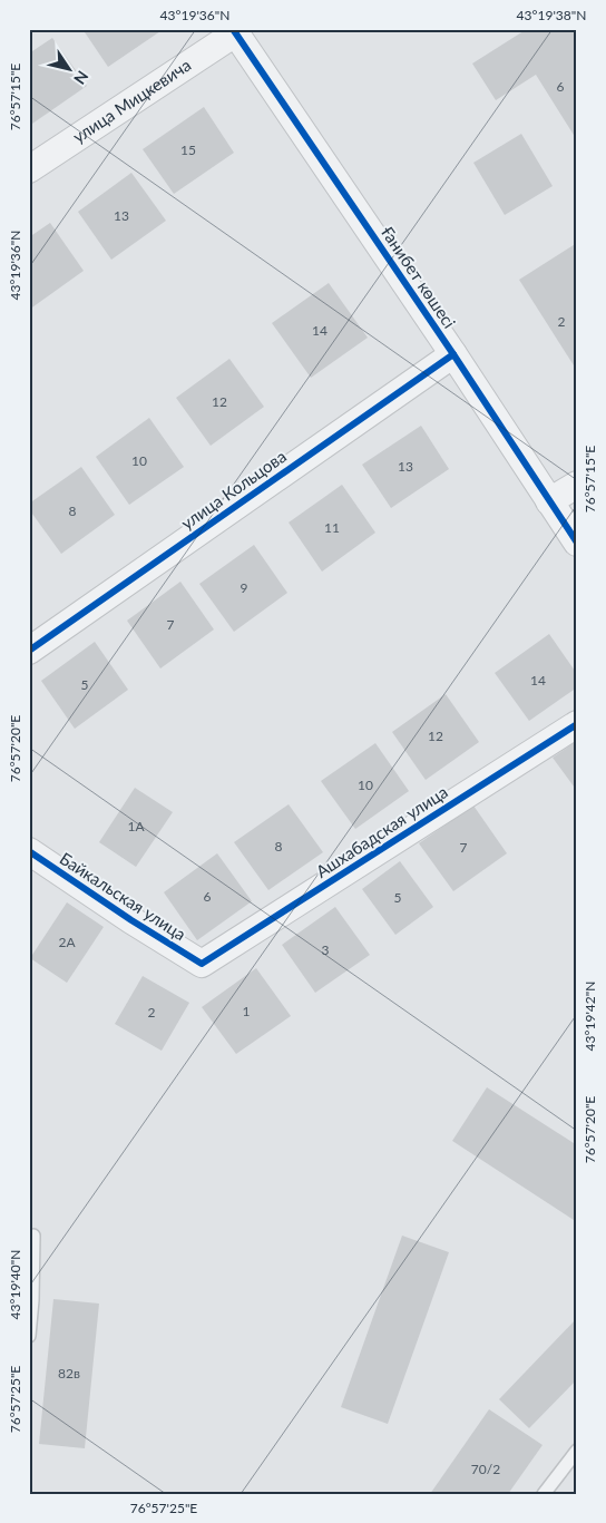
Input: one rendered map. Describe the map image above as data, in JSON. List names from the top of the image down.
{
  "streets": {
    "street": [
      "улица Мицкевича",
      "Ғанибет көшесі",
      "улица Кольцова",
      "Ашхабадская улица",
      "Байкальская улица"
    ]
  },
  "crossings": [
    ["улица Мицкевича", "Ғанибет көшесі"],
    ["Ғанибет көшесі", "улица Кольцова"],
    ["Ашхабадская улица", "Байкальская улица"]
  ],
  "house_numbers": [
    "6",
    "15",
    "13",
    "2",
    "14",
    "12",
    "10",
    "13",
    "8",
    "11",
    "9",
    "7",
    "14",
    "5",
    "12",
    "10",
    "1А",
    "8",
    "7",
    "6",
    "5",
    "2А",
    "3",
    "1",
    "2",
    "82в",
    "70/2"
  ],
  "north": "bottom right",
  "coordinates": [
    "43°19'36\"N",
    "43°19'38\"N",
    "76°57'15\"E",
    "76°57'20\"E",
    "43°19'42\"N",
    "43°19'40\"N",
    "76°57'25\"E"
  ]
}
